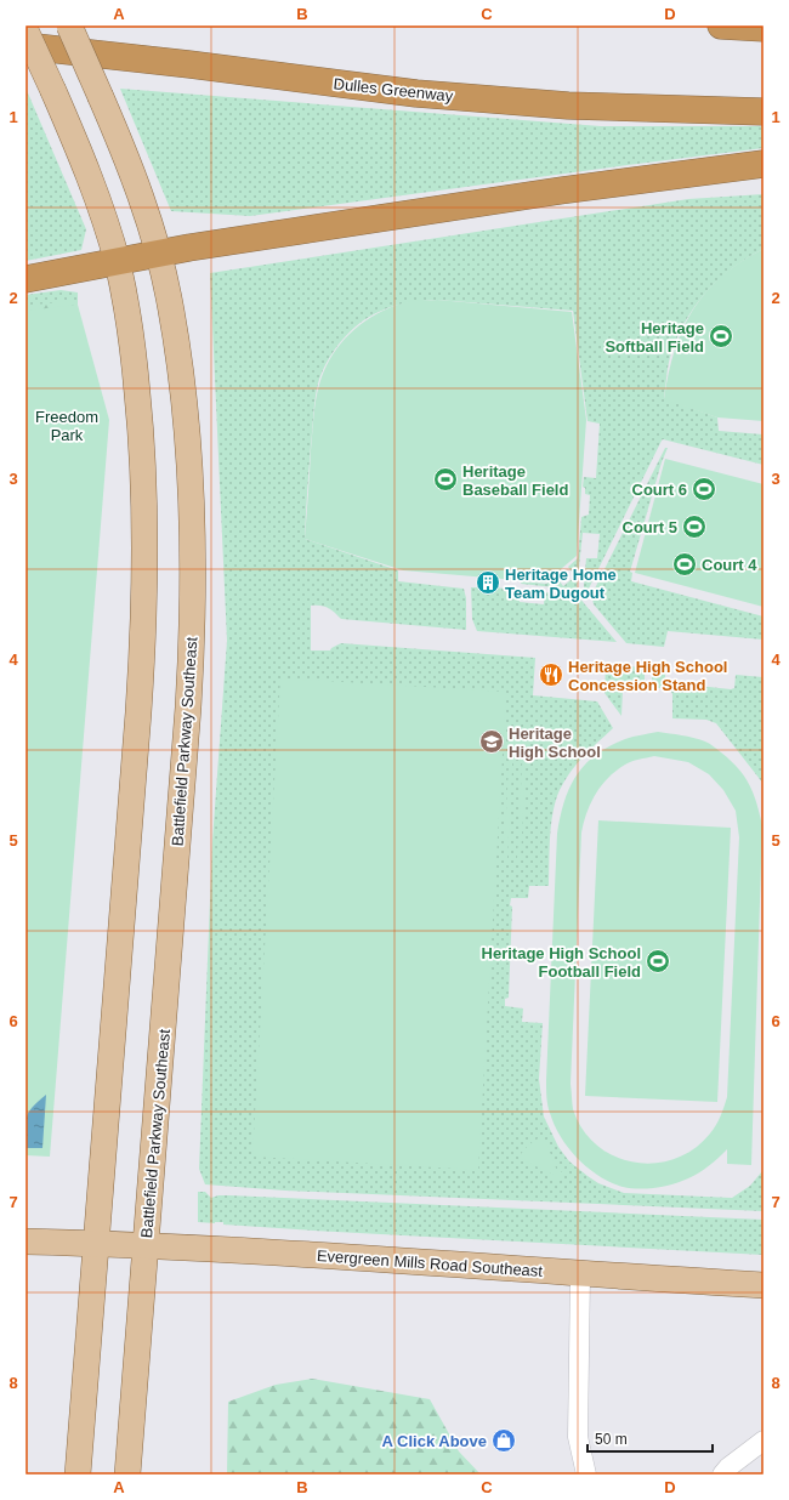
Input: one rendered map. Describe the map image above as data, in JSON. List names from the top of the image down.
{
  "streets": {
    "highway": ["Dulles Greenway"],
    "main road": ["Battlefield Parkway Southeast", "Evergreen Mills Road Southeast"]
  },
  "crossings": [
    ["Battlefield Parkway Southeast", "Evergreen Mills Road Southeast"]
  ],
  "parks": ["Freedom Park"],
  "places": {
    "sports": [
      "Heritage Softball Field",
      "Heritage Baseball Field",
      "Court 6",
      "Court 5",
      "Court 4",
      "Heritage High School Football Field"
    ],
    "building": ["Heritage Home Team Dugout"],
    "restaurant": ["Heritage High School Concession Stand"],
    "school or university": ["Heritage High School"],
    "shop": ["A Click Above"]
  },
  "scale_bar": "50 m",
  "grid": {
    "columns": [
      "A",
      "B",
      "C",
      "D"
    ],
    "rows": [
      "1",
      "2",
      "3",
      "4",
      "5",
      "6",
      "7",
      "8"
    ]
  }
}
